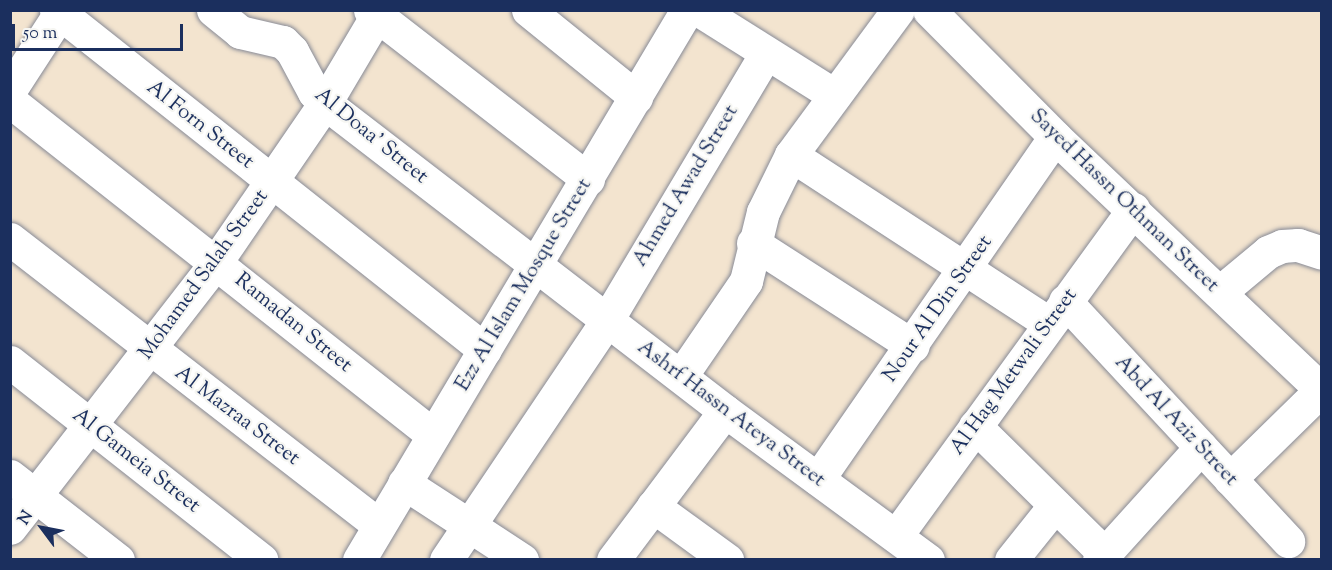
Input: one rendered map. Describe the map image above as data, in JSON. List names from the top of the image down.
{
  "streets": {
    "street": [
      "Al Forn Street",
      "Al Doaa' Street",
      "Ahmed Awad Street",
      "Sayed Hassn Othman Street",
      "Mohamed Salah Street",
      "Ezz Al Islam Mosque Street",
      "Nour Al Din Street",
      "Ramadan Street",
      "Al Hag Metwali Street",
      "Ashrf Hassn Ateya Street",
      "Al Mazraa Street",
      "Abd Al Aziz Street",
      "Al Gameia Street"
    ]
  },
  "crossings": [
    ["Al Forn Street", "Mohamed Salah Street"],
    ["Al Forn Street", "Ezz Al Islam Mosque Street"],
    ["Al Doaa' Street", "Mohamed Salah Street"],
    ["Al Doaa' Street", "Ezz Al Islam Mosque Street"],
    ["Al Doaa' Street", "Ashrf Hassn Ateya Street"],
    ["Ahmed Awad Street", "Ashrf Hassn Ateya Street"],
    ["Sayed Hassn Othman Street", "Nour Al Din Street"],
    ["Sayed Hassn Othman Street", "Al Hag Metwali Street"],
    ["Mohamed Salah Street", "Ramadan Street"],
    ["Mohamed Salah Street", "Al Mazraa Street"],
    ["Mohamed Salah Street", "Al Gameia Street"],
    ["Ezz Al Islam Mosque Street", "Ramadan Street"],
    ["Ezz Al Islam Mosque Street", "Ashrf Hassn Ateya Street"],
    ["Ezz Al Islam Mosque Street", "Al Mazraa Street"],
    ["Nour Al Din Street", "Ashrf Hassn Ateya Street"],
    ["Nour Al Din Street", "Abd Al Aziz Street"],
    ["Al Hag Metwali Street", "Ashrf Hassn Ateya Street"],
    ["Al Hag Metwali Street", "Abd Al Aziz Street"]
  ],
  "scale_bar": "50 m",
  "north": "top left"
}
